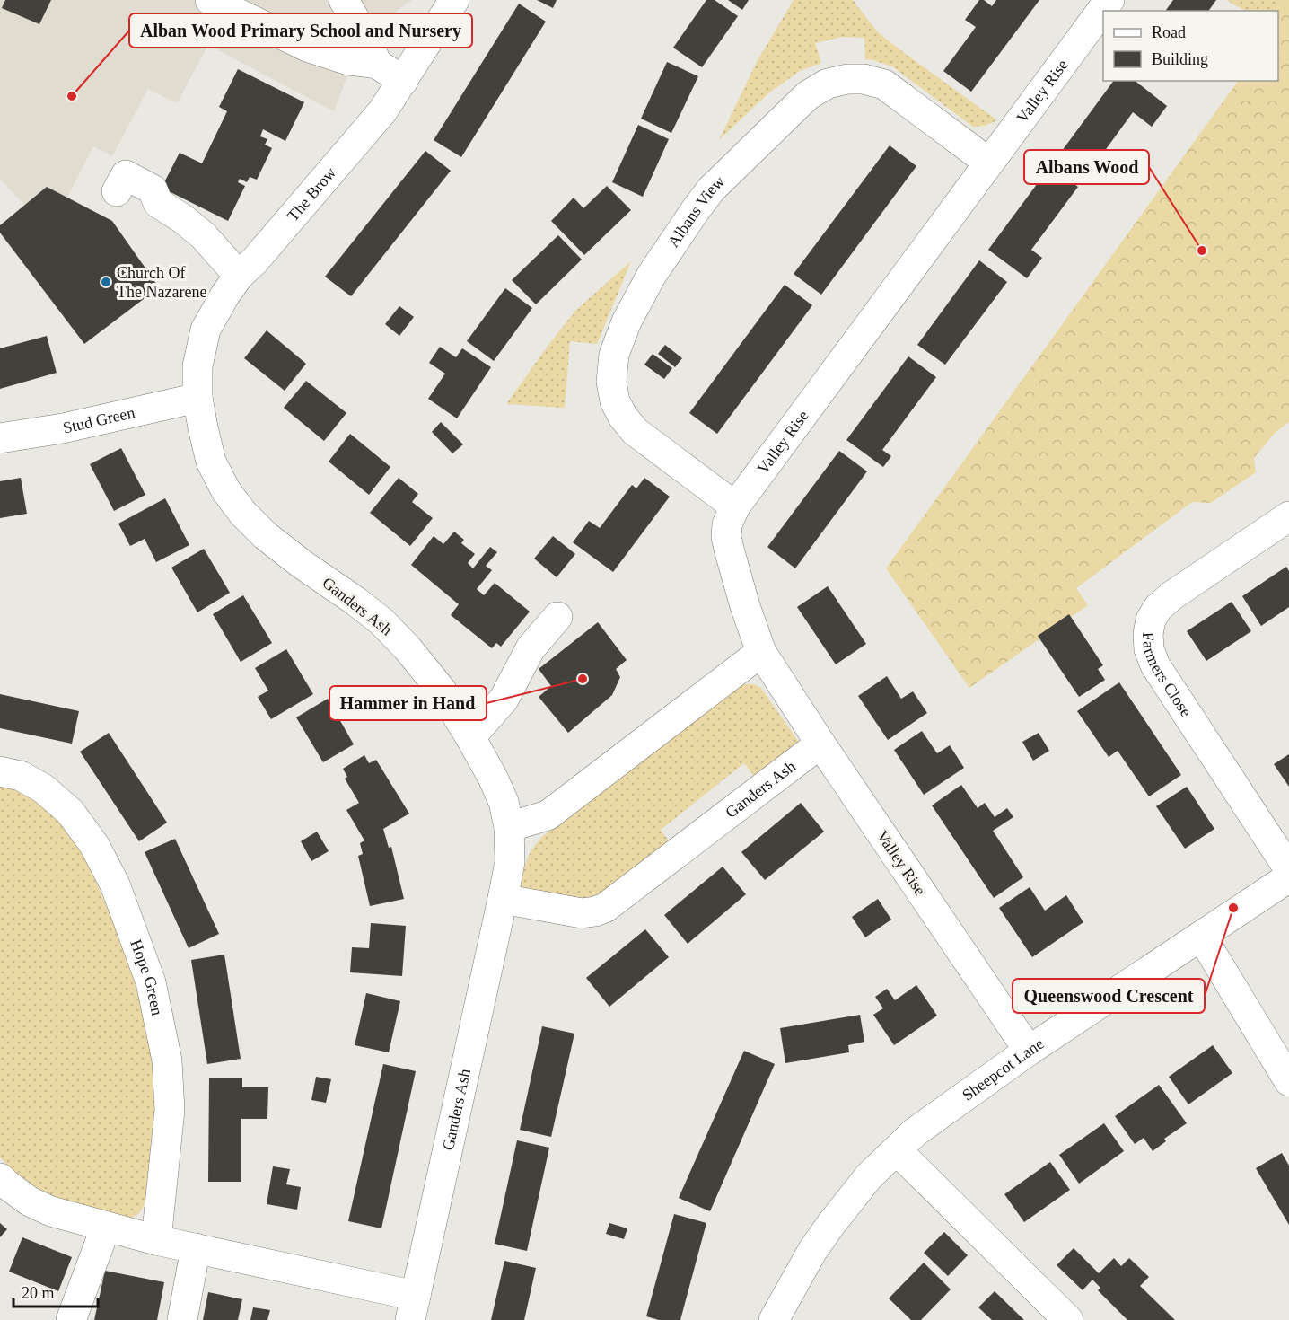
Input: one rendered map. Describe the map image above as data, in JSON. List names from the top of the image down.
{
  "streets": {
    "street": [
      "Valley Rise",
      "The Brow",
      "Albans View",
      "Stud Green",
      "Ganders Ash",
      "Farmers Close",
      "Hope Green",
      "Sheepcot Lane"
    ]
  },
  "crossings": [
    ["Valley Rise", "Albans View"],
    ["Valley Rise", "Ganders Ash"],
    ["Valley Rise", "Sheepcot Lane"],
    ["The Brow", "Stud Green"],
    ["The Brow", "Ganders Ash"],
    ["Stud Green", "Ganders Ash"]
  ],
  "places": [
    "Alban Wood Primary School and Nursery",
    "Albans Wood",
    "Church Of The Nazarene",
    "Hammer in Hand",
    "Queenswood Crescent"
  ],
  "legend": ["Road", "Building"],
  "scale_bar": "20 m"
}
